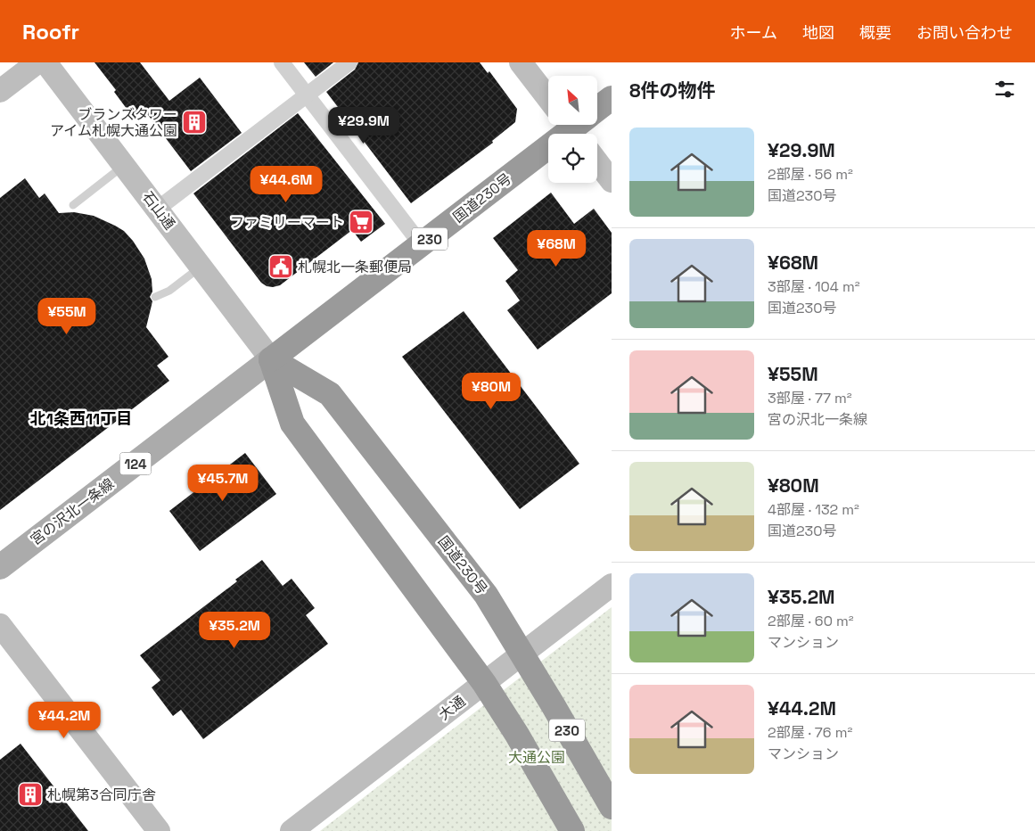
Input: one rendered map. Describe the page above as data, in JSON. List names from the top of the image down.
{
  "streets": {
    "highway": ["国道230号", "230"],
    "main road": ["124", "宮の沢北一条線"],
    "street": ["石山通", "大通"]
  },
  "crossings": [
    ["国道230号", "石山通"],
    ["国道230号", "宮の沢北一条線"],
    ["国道230号", "大通"],
    ["石山通", "宮の沢北一条線"]
  ],
  "districts": ["北1条西11丁目"],
  "parks": ["大通公園"],
  "places": {
    "building": ["ブランズタワー アイム札幌大通公園", "札幌第3合同庁舎"],
    "supermarket": ["ファミリーマート"],
    "public building": ["札幌北一条郵便局"]
  },
  "north": "top left",
  "page": {
    "header": "Roofr",
    "nav": [
      "ホーム",
      "地図",
      "概要",
      "お問い合わせ"
    ],
    "heading": "8件の物件",
    "price": [
      "¥29.9M",
      "¥44.6M",
      "¥68M",
      "¥55M",
      "¥80M",
      "¥45.7M",
      "¥35.2M",
      "¥44.2M"
    ],
    "list": [
      {
        "name": "¥29.9M",
        "note": "2部屋 · 56 m² · 国道230号"
      },
      {
        "name": "¥68M",
        "note": "3部屋 · 104 m² · 国道230号"
      },
      {
        "name": "¥55M",
        "note": "3部屋 · 77 m² · 宮の沢北一条線"
      },
      {
        "name": "¥80M",
        "note": "4部屋 · 132 m² · 国道230号"
      },
      {
        "name": "¥35.2M",
        "note": "2部屋 · 60 m² · マンション"
      },
      {
        "name": "¥44.2M",
        "note": "2部屋 · 76 m² · マンション"
      }
    ]
  }
}
